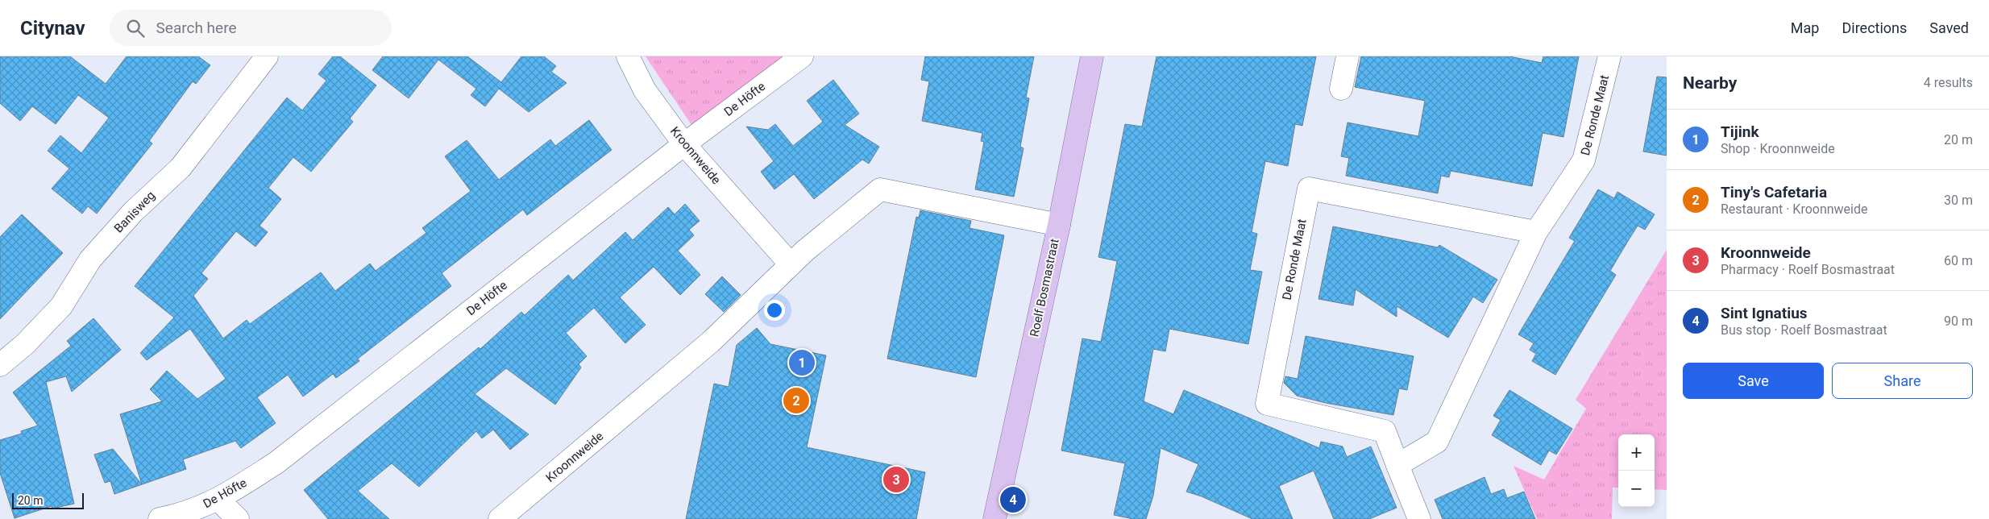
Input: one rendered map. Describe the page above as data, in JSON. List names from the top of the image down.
{
  "streets": {
    "main road": ["Roelf Bosmastraat"],
    "street": [
      "De Höfte",
      "De Ronde Maat",
      "Kroonnweide",
      "Banisweg"
    ]
  },
  "crossings": [
    ["De Höfte", "Kroonnweide"],
    ["Kroonnweide", "Roelf Bosmastraat"]
  ],
  "scale_bar": "20 m",
  "page": {
    "header": "Citynav",
    "search": "Search here",
    "nav": ["Map", "Directions", "Saved"],
    "heading": ["Nearby", "4 results"],
    "list": [
      {
        "mark": "1",
        "name": "Tijink",
        "note": "Shop · Kroonnweide",
        "value": "20 m"
      },
      {
        "mark": "2",
        "name": "Tiny's Cafetaria",
        "note": "Restaurant · Kroonnweide",
        "value": "30 m"
      },
      {
        "mark": "3",
        "name": "Kroonnweide",
        "note": "Pharmacy · Roelf Bosmastraat",
        "value": "60 m"
      },
      {
        "mark": "4",
        "name": "Sint Ignatius",
        "note": "Bus stop · Roelf Bosmastraat",
        "value": "90 m"
      }
    ],
    "pins": [
      "1",
      "2",
      "3",
      "4"
    ],
    "buttons": ["Save", "Share"],
    "map_buttons": ["+", "−"],
    "scale": "20 m"
  }
}
